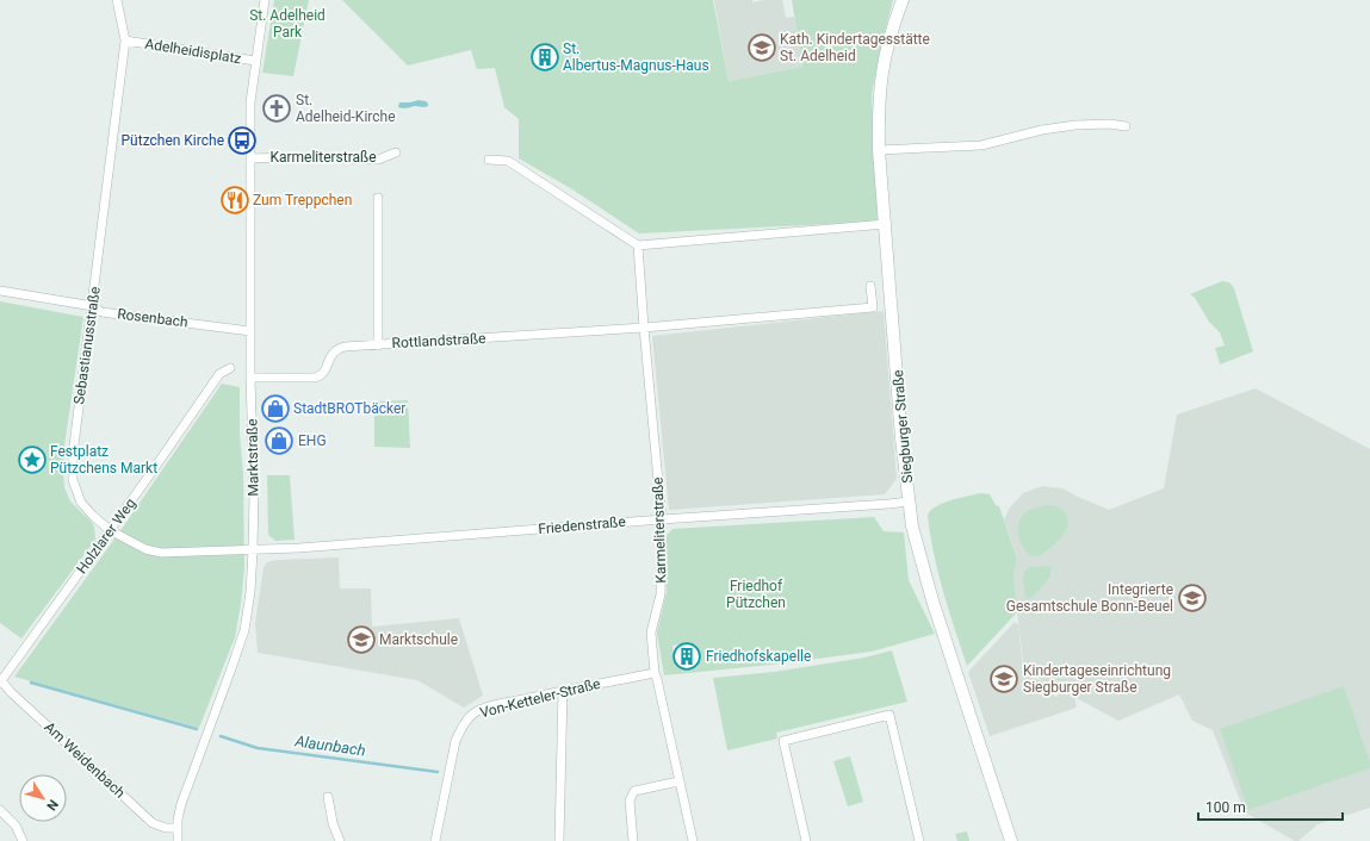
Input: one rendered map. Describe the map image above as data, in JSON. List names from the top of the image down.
{
  "streets": {
    "main road": ["Siegburger Straße"],
    "street": [
      "Adelheidisplatz",
      "Karmeliterstraße",
      "Rosenbach",
      "Rottlandstraße",
      "Sebastianusstraße",
      "Marktstraße",
      "Friedenstraße",
      "Holzlarer Weg",
      "Von-Ketteler-Straße",
      "Am Weidenbach"
    ]
  },
  "crossings": [
    ["Adelheidisplatz", "Sebastianusstraße"],
    ["Adelheidisplatz", "Marktstraße"],
    ["Karmeliterstraße", "Rottlandstraße"],
    ["Karmeliterstraße", "Marktstraße"],
    ["Karmeliterstraße", "Friedenstraße"],
    ["Karmeliterstraße", "Von-Ketteler-Straße"],
    ["Rosenbach", "Sebastianusstraße"],
    ["Rosenbach", "Marktstraße"],
    ["Rottlandstraße", "Marktstraße"],
    ["Sebastianusstraße", "Marktstraße"],
    ["Sebastianusstraße", "Friedenstraße"],
    ["Sebastianusstraße", "Holzlarer Weg"],
    ["Siegburger Straße", "Friedenstraße"],
    ["Marktstraße", "Friedenstraße"],
    ["Marktstraße", "Am Weidenbach"],
    ["Holzlarer Weg", "Am Weidenbach"]
  ],
  "water": ["Alaunbach"],
  "parks": ["St. Adelheid Park", "Friedhof Pützchen"],
  "places": {
    "school or university": [
      "Kath. Kindertagesstätte St. Adelheid",
      "Integrierte Gesamtschule Bonn-Beuel",
      "Marktschule",
      "Kindertageseinrichtung Siegburger Straße"
    ],
    "building": ["St. Albertus-Magnus-Haus", "Friedhofskapelle"],
    "church": ["St. Adelheid-Kirche"],
    "bus stop": ["Pützchen Kirche"],
    "restaurant": ["Zum Treppchen"],
    "shop": ["StadtBROTbäcker", "EHG"],
    "place": ["Festplatz Pützchens Markt"]
  },
  "scale_bar": "100 m",
  "north": "bottom right"
}
